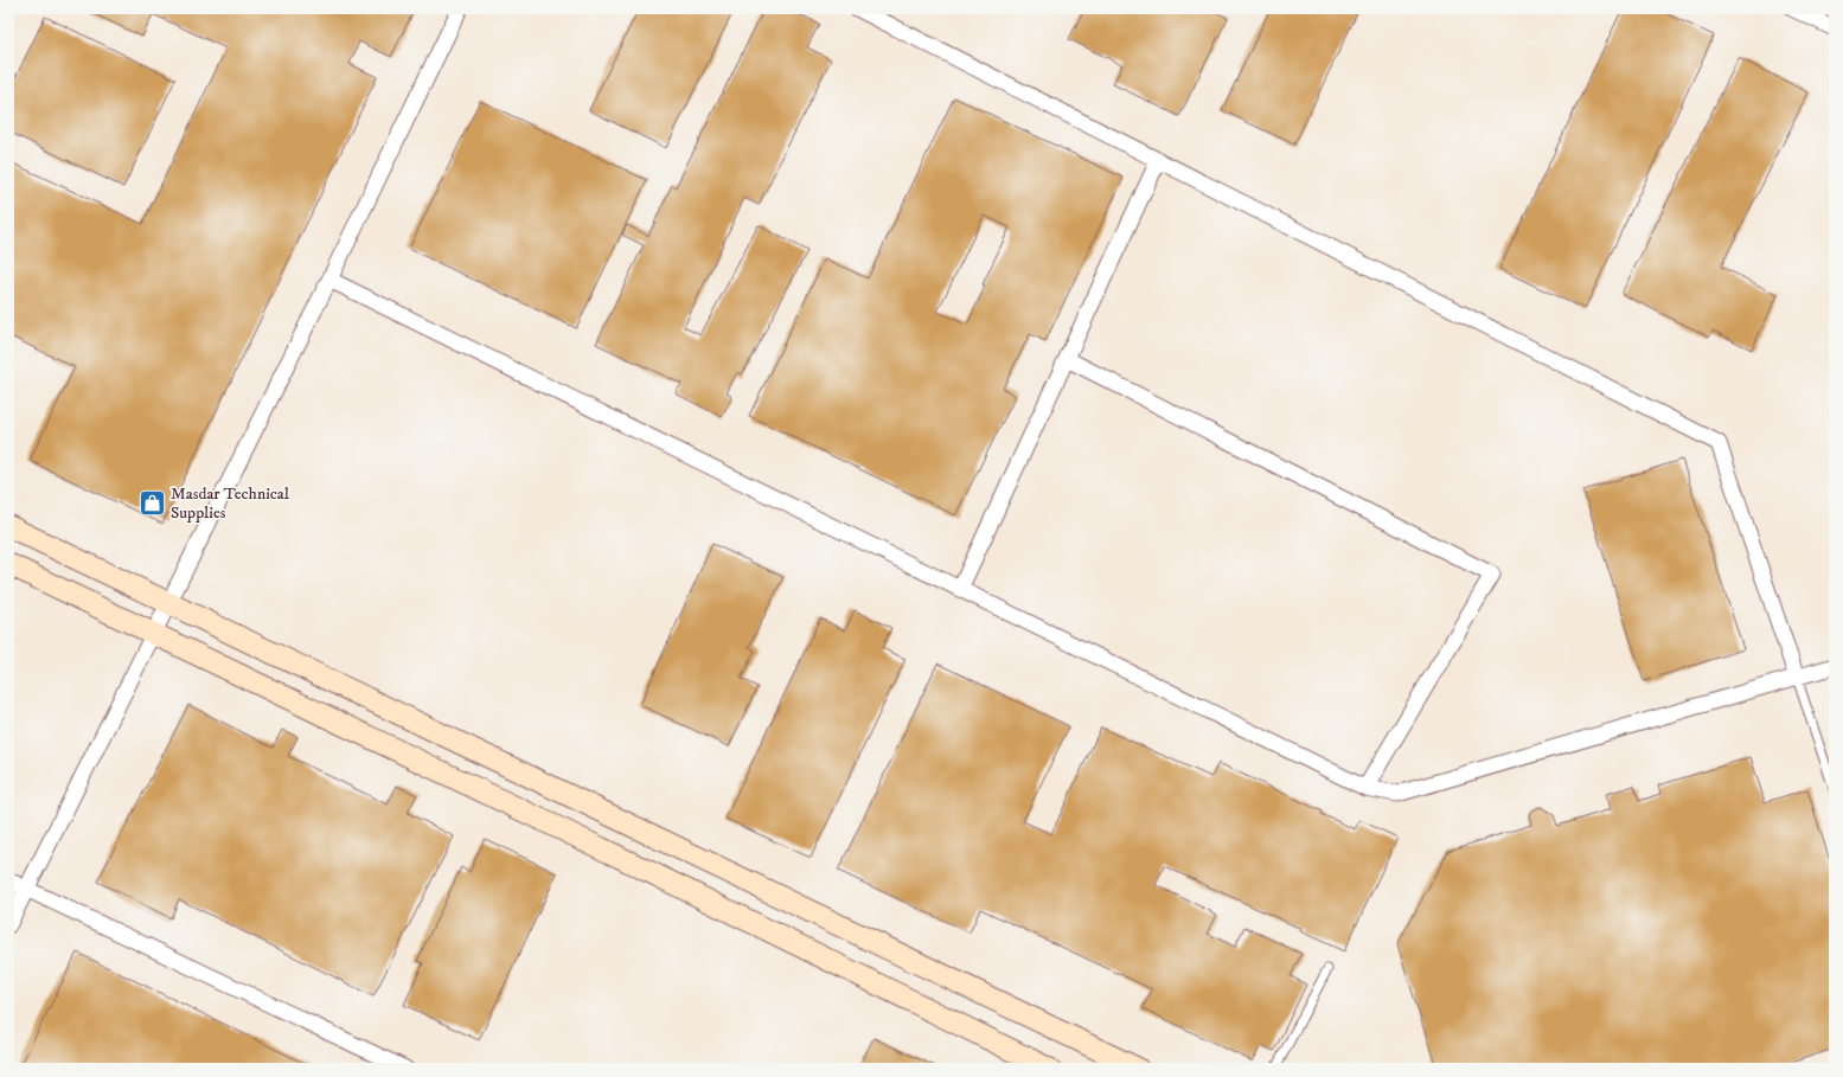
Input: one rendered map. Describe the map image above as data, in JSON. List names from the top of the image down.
{
  "places": {
    "shop": ["Masdar Technical Supplies"]
  }
}
